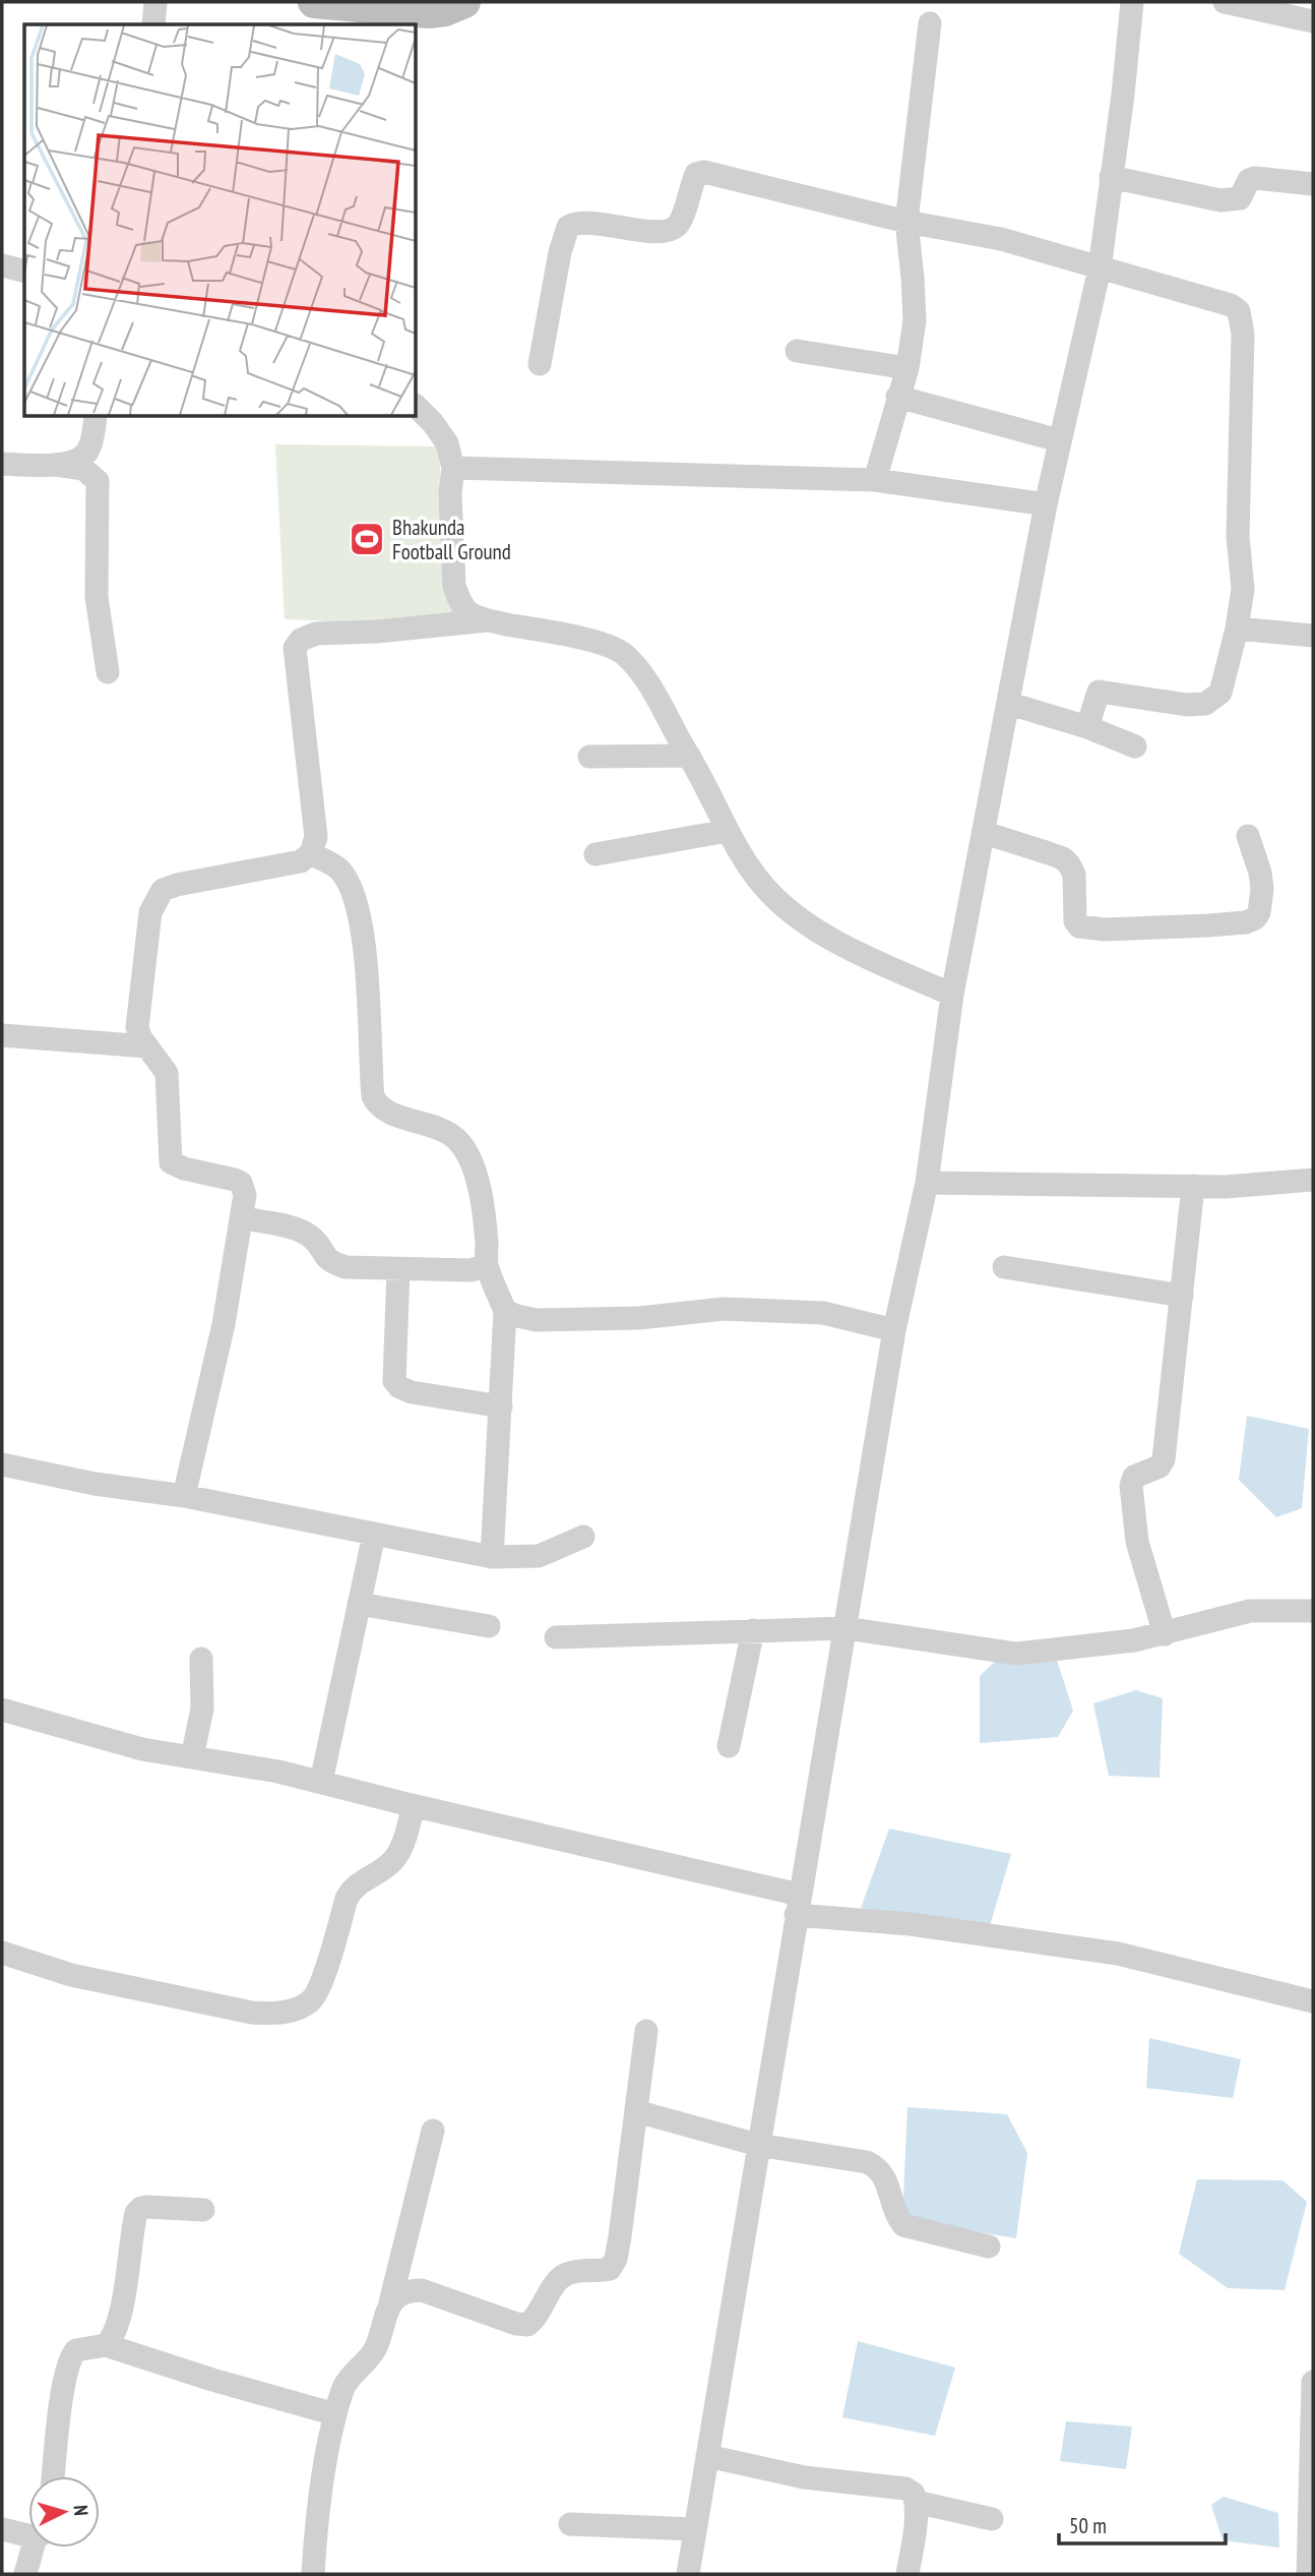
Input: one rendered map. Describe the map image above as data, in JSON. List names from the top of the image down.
{
  "places": {
    "sports": ["Bhakunda Football Ground"]
  },
  "scale_bar": "50 m",
  "north": "right"
}
